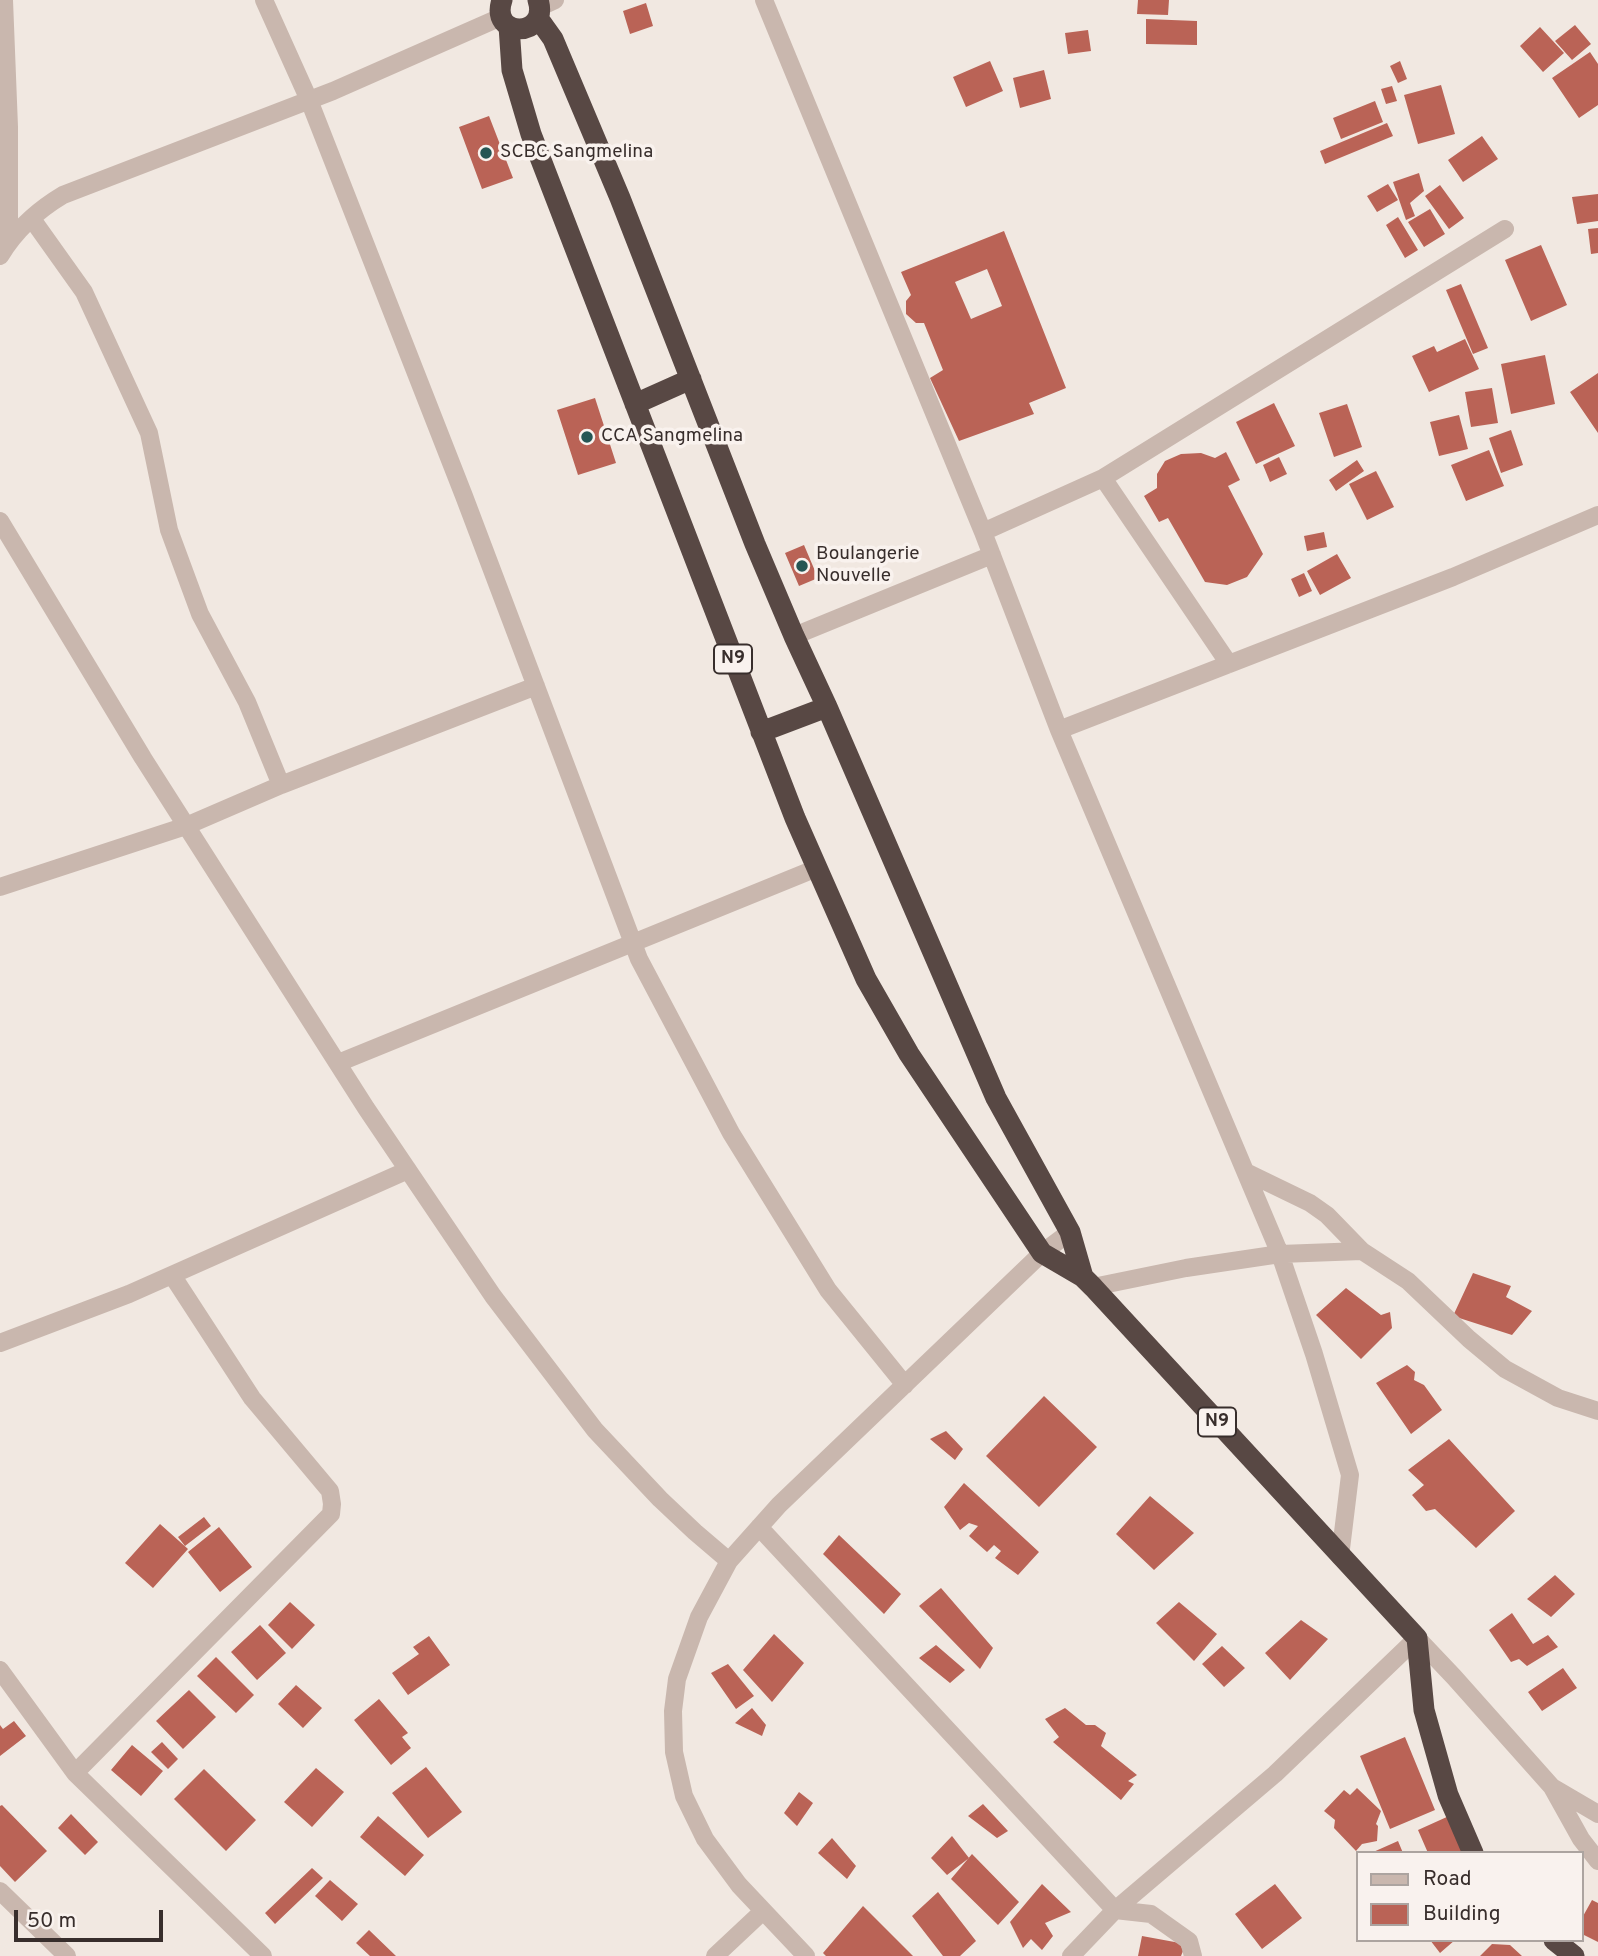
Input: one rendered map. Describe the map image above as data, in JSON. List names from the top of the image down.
{
  "streets": {
    "highway": ["N9"]
  },
  "places": ["SCBC Sangmelina", "CCA Sangmelina", "Boulangerie Nouvelle"],
  "legend": ["Road", "Building"],
  "scale_bar": "50 m"
}
